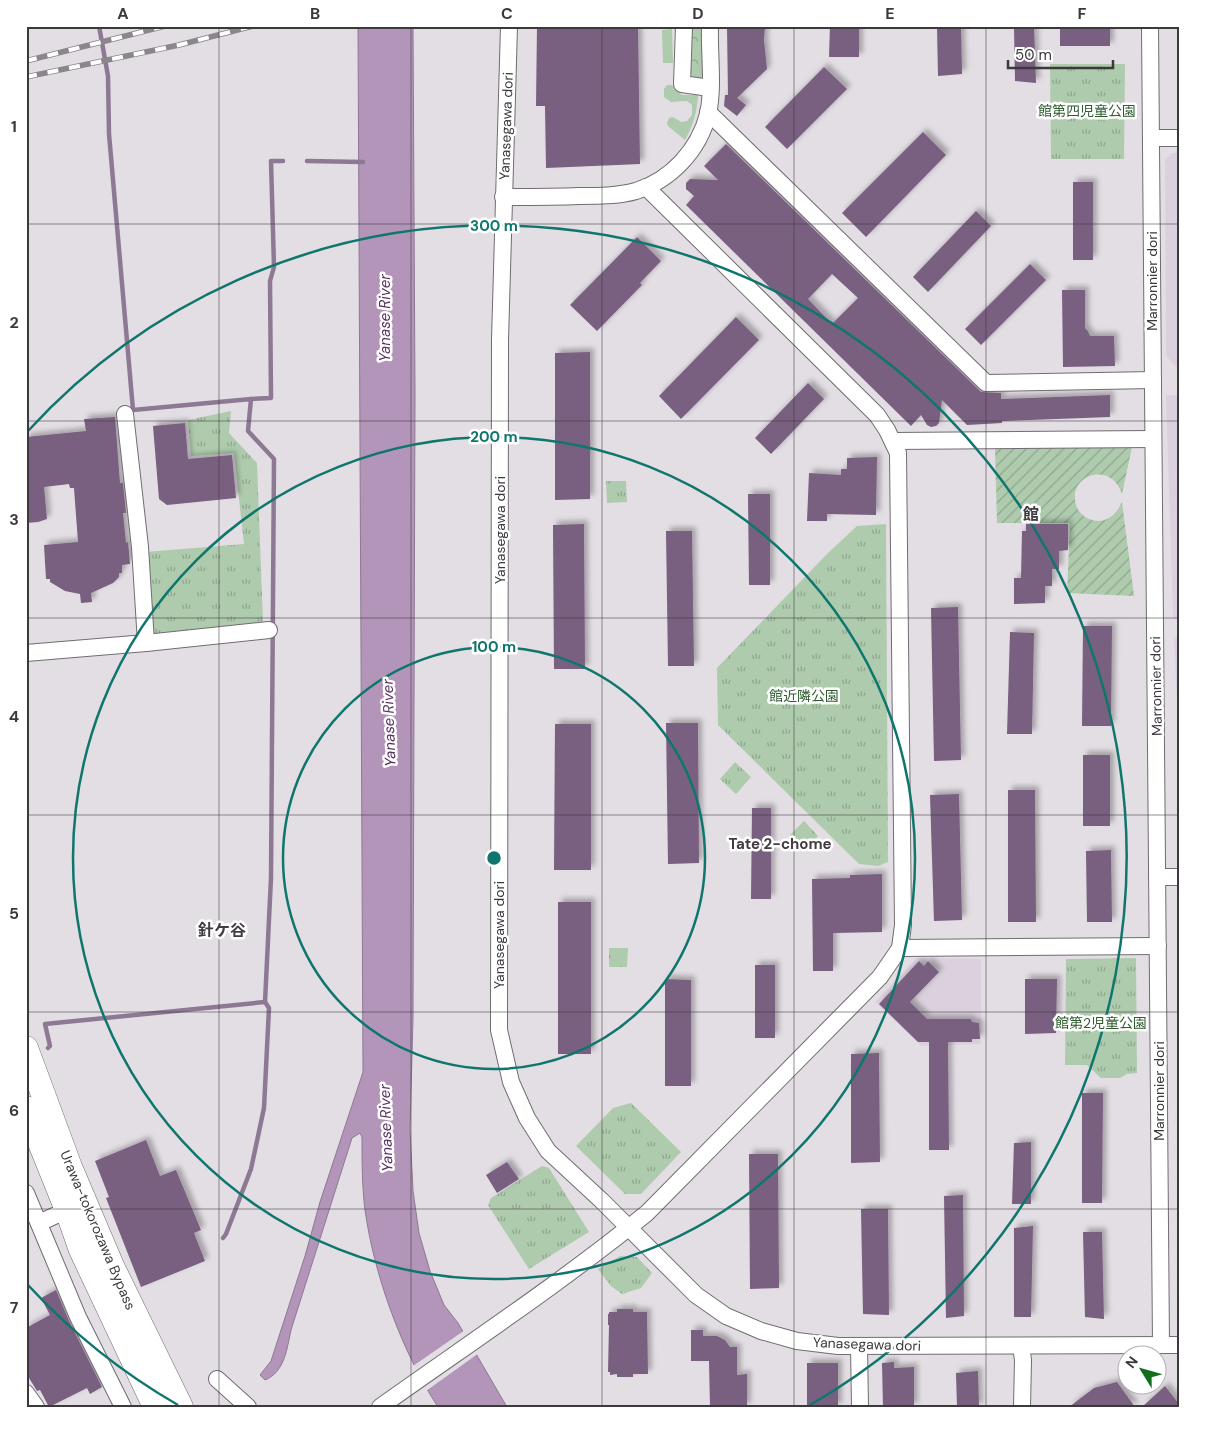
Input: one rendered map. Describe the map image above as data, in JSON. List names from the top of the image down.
{
  "streets": {
    "highway": ["Urawa-tokorozawa Bypass"],
    "street": ["Yanasegawa dori", "Marronnier dori"]
  },
  "crossings": [
    ["Yanasegawa dori", "Marronnier dori"]
  ],
  "districts": ["館", "Tate 2-chome", "針ケ谷"],
  "water": ["Yanase River"],
  "parks": ["館第四児童公園", "館近隣公園", "館第2児童公園"],
  "scale_bar": "50 m",
  "north": "top left",
  "grid": {
    "columns": [
      "A",
      "B",
      "C",
      "D",
      "E",
      "F"
    ],
    "rows": [
      "1",
      "2",
      "3",
      "4",
      "5",
      "6",
      "7"
    ]
  },
  "rings": ["300 m", "200 m", "100 m"]
}
